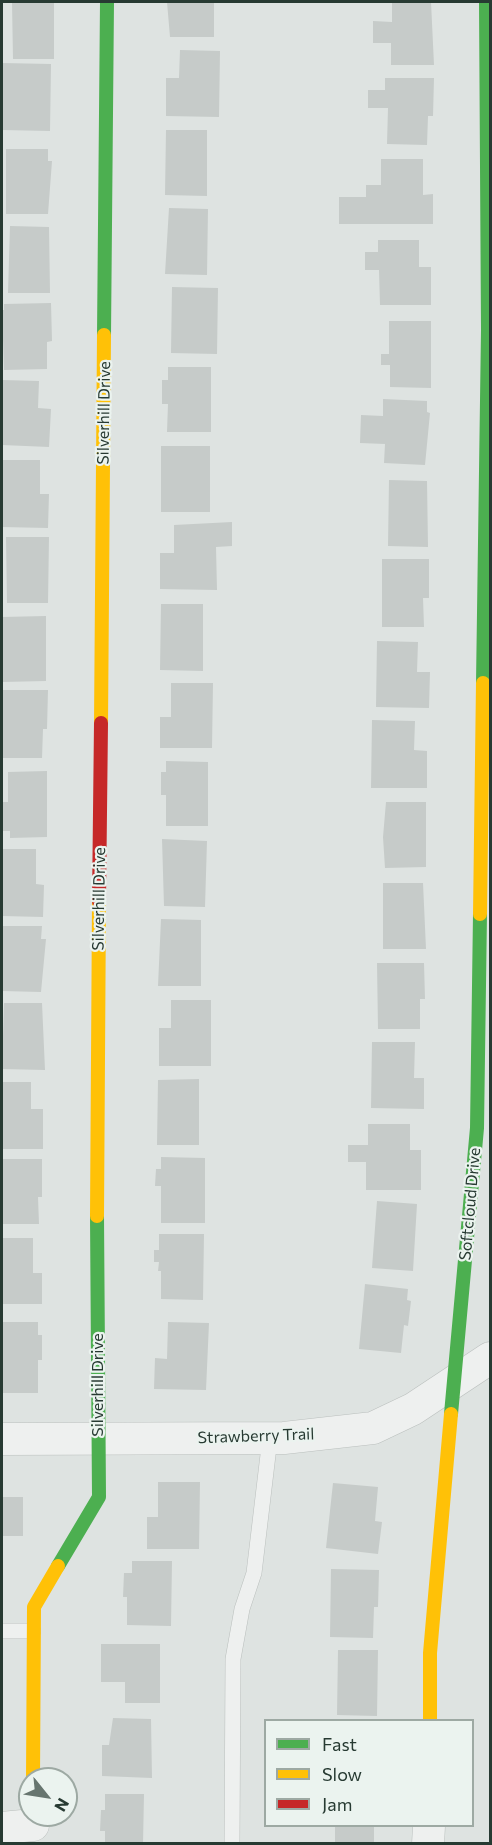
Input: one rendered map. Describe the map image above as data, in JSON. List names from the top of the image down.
{
  "streets": {
    "street": ["Silverhill Drive", "Softcloud Drive", "Strawberry Trail"]
  },
  "crossings": [
    ["Silverhill Drive", "Strawberry Trail"],
    ["Softcloud Drive", "Strawberry Trail"]
  ],
  "legend": ["Fast", "Slow", "Jam"],
  "north": "bottom right"
}
